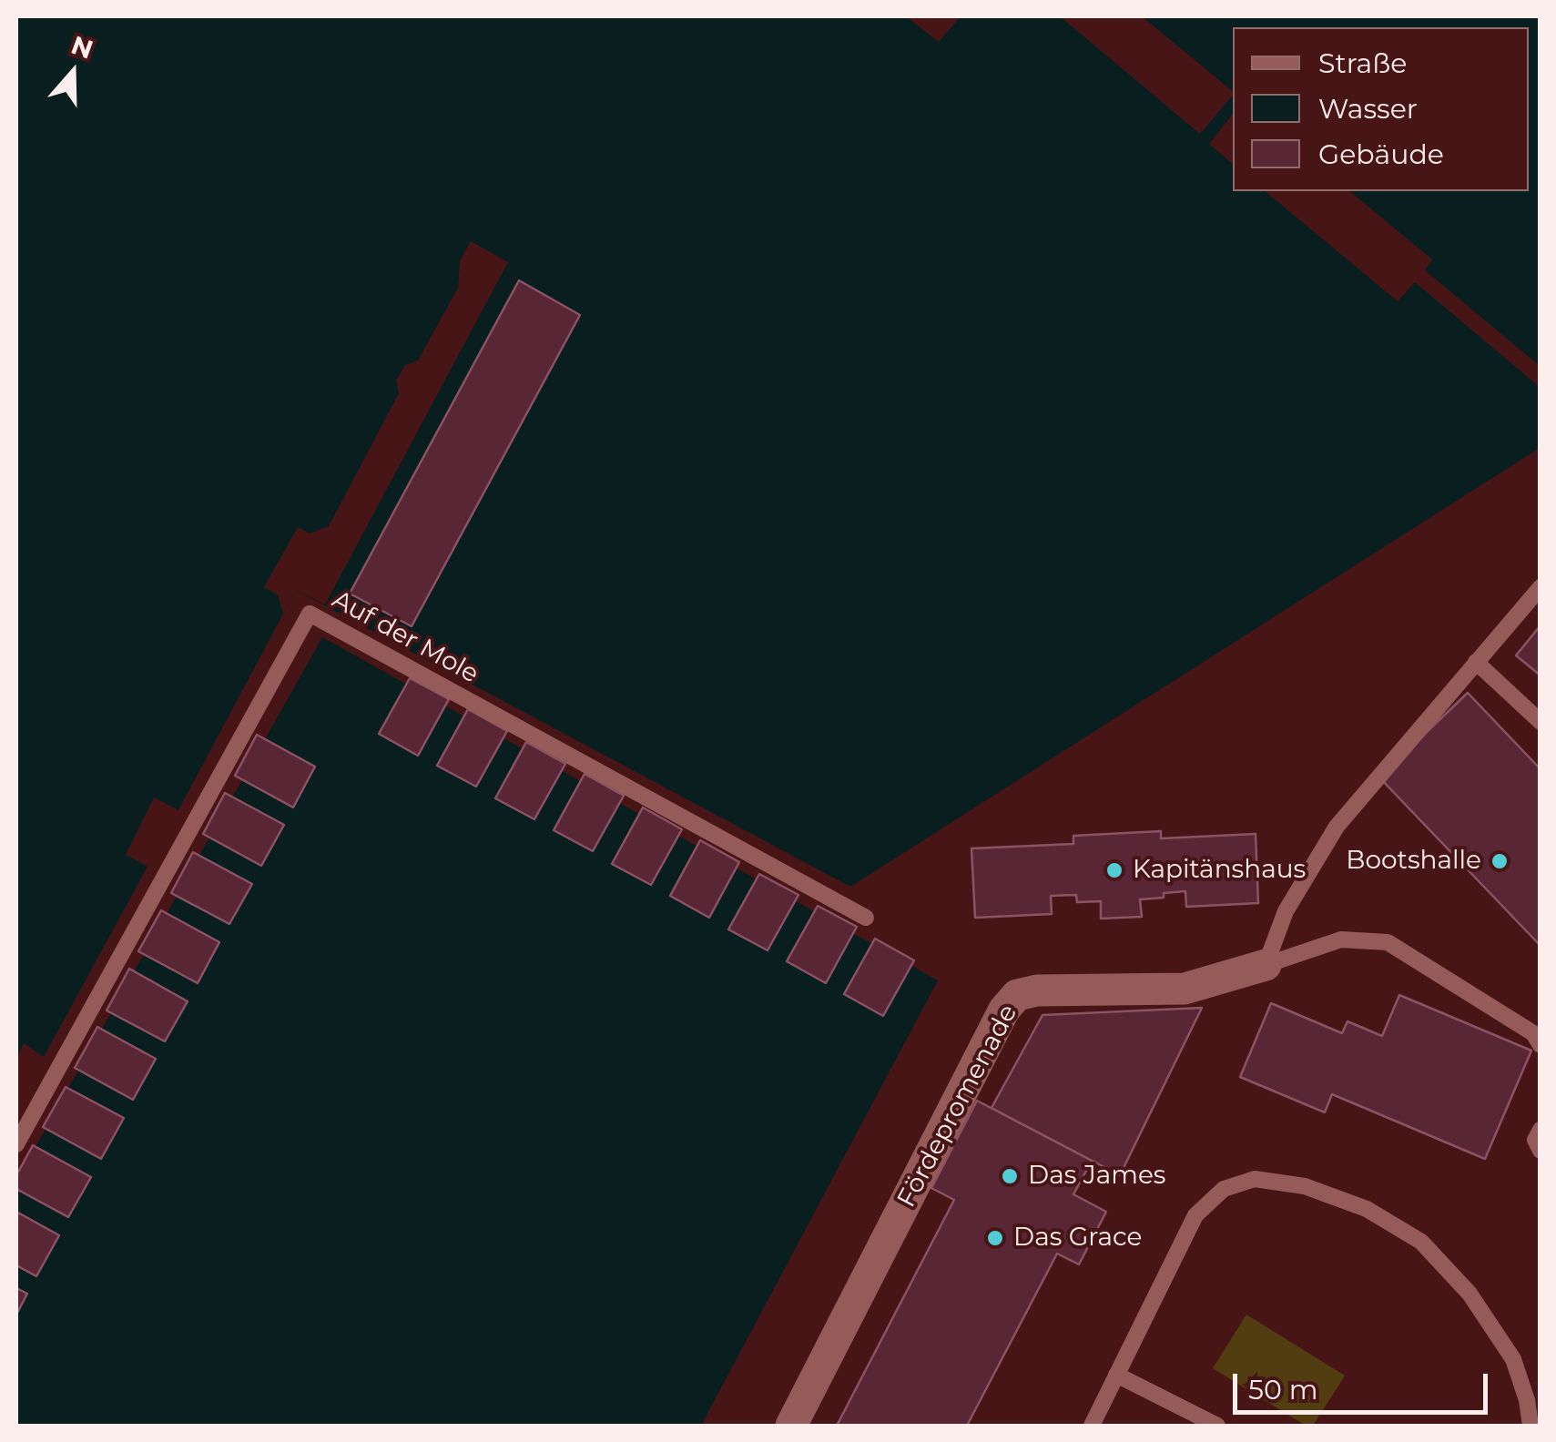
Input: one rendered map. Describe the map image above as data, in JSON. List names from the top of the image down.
{
  "streets": {
    "street": ["Fördepromenade"],
    "lane": ["Auf der Mole"]
  },
  "places": [
    "Bootshalle",
    "Kapitänshaus",
    "Das James",
    "Das Grace"
  ],
  "legend": ["Straße", "Wasser", "Gebäude"],
  "scale_bar": "50 m",
  "north": "top"
}
